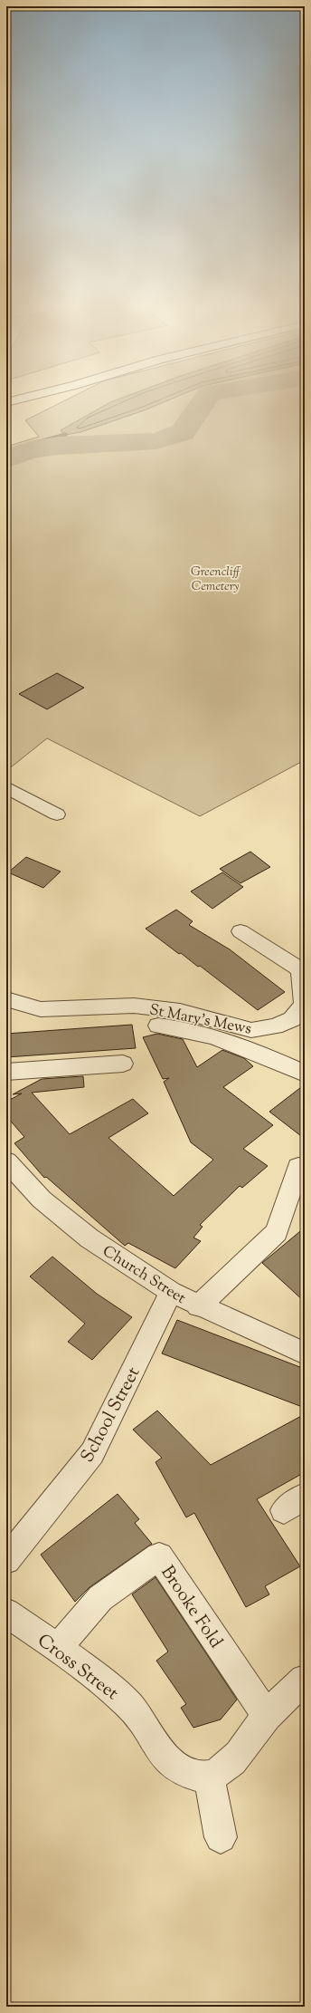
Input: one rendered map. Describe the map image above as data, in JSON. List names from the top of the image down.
{
  "streets": {
    "street": [
      "St Mary's Mews",
      "Church Street",
      "School Street",
      "Brooke Fold",
      "Cross Street"
    ]
  },
  "crossings": [
    ["Church Street", "School Street"],
    ["Brooke Fold", "Cross Street"]
  ],
  "parks": ["Greencliff Cemetery"]
}
